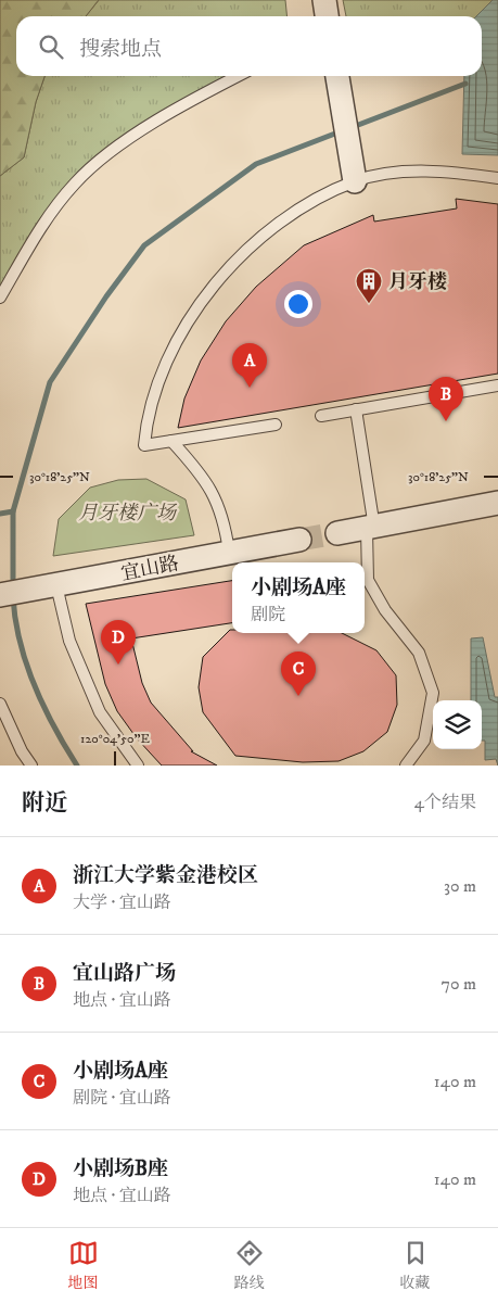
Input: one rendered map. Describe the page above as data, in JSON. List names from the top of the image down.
{
  "streets": {
    "street": ["宜山路"]
  },
  "parks": ["月牙楼广场"],
  "places": {
    "building": ["月牙楼"]
  },
  "page": {
    "search": "搜索地点",
    "pins": [
      "A",
      "B",
      "D",
      "C"
    ],
    "popup": ["小剧场A座", "剧院"],
    "heading": ["附近", "4个结果"],
    "list": [
      {
        "mark": "A",
        "name": "浙江大学紫金港校区",
        "note": "大学 · 宜山路",
        "value": "30 m"
      },
      {
        "mark": "B",
        "name": "宜山路广场",
        "note": "地点 · 宜山路",
        "value": "70 m"
      },
      {
        "mark": "C",
        "name": "小剧场A座",
        "note": "剧院 · 宜山路",
        "value": "140 m"
      },
      {
        "mark": "D",
        "name": "小剧场B座",
        "note": "地点 · 宜山路",
        "value": "140 m"
      }
    ],
    "nav": ["地图", "路线", "收藏"]
  },
  "coordinates": ["30°18'25\"N", "120°04'50\"E"]
}
